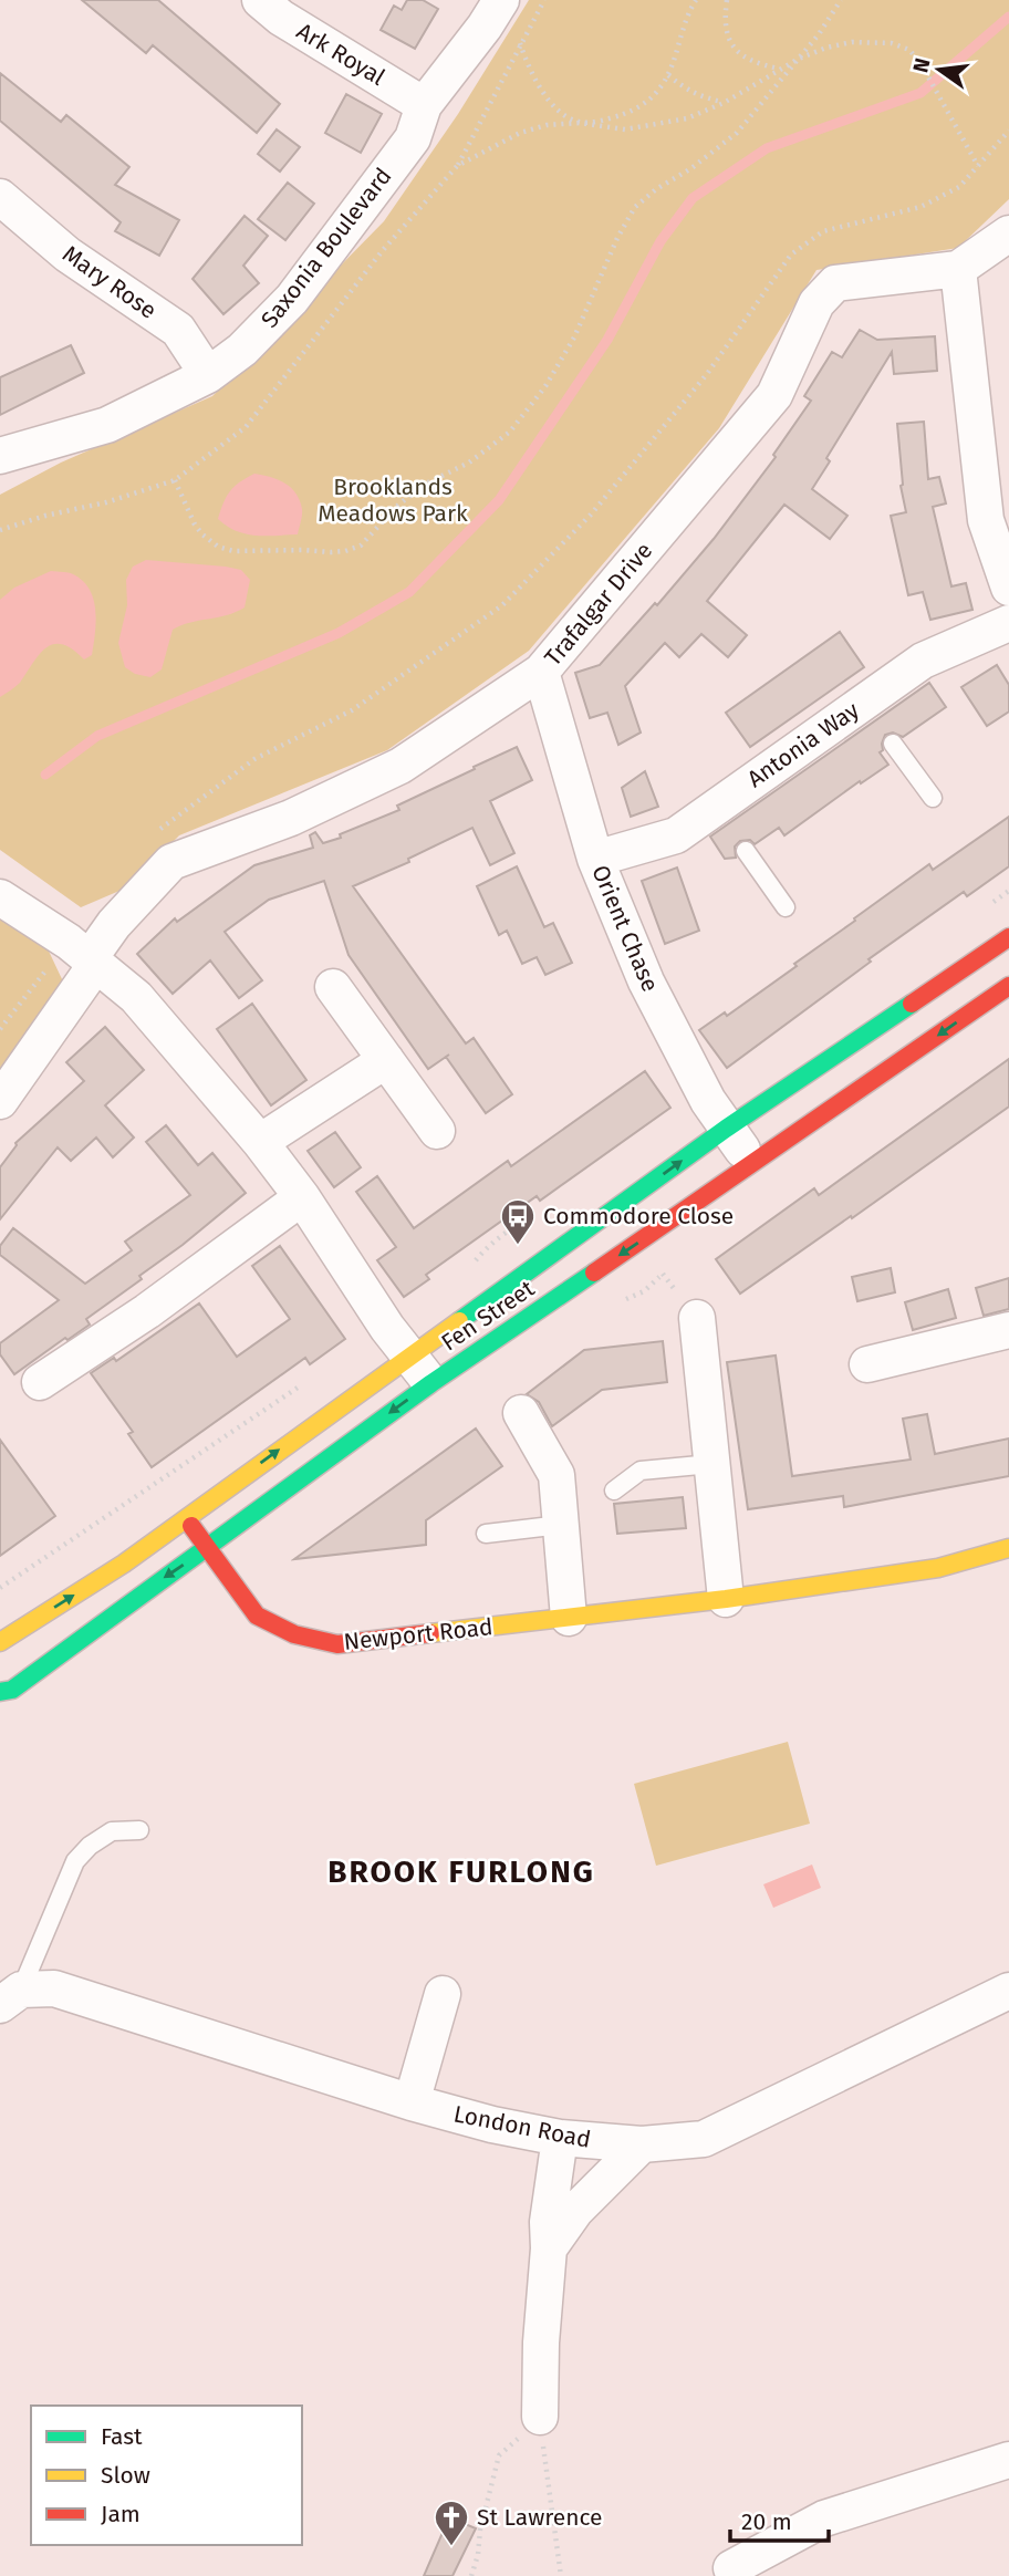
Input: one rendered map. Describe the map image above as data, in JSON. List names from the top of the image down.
{
  "streets": {
    "street": [
      "Ark Royal",
      "Saxonia Boulevard",
      "Mary Rose",
      "Trafalgar Drive",
      "Antonia Way",
      "Orient Chase",
      "Fen Street",
      "Newport Road",
      "London Road"
    ]
  },
  "crossings": [
    ["Ark Royal", "Saxonia Boulevard"],
    ["Saxonia Boulevard", "Mary Rose"],
    ["Trafalgar Drive", "Orient Chase"],
    ["Antonia Way", "Orient Chase"],
    ["Orient Chase", "Fen Street"],
    ["Fen Street", "Newport Road"]
  ],
  "districts": ["BROOK FURLONG"],
  "parks": ["Brooklands Meadows Park"],
  "places": {
    "bus stop": ["Commodore Close"],
    "church": ["St Lawrence"]
  },
  "legend": ["Fast", "Slow", "Jam"],
  "scale_bar": "20 m",
  "north": "left"
}
